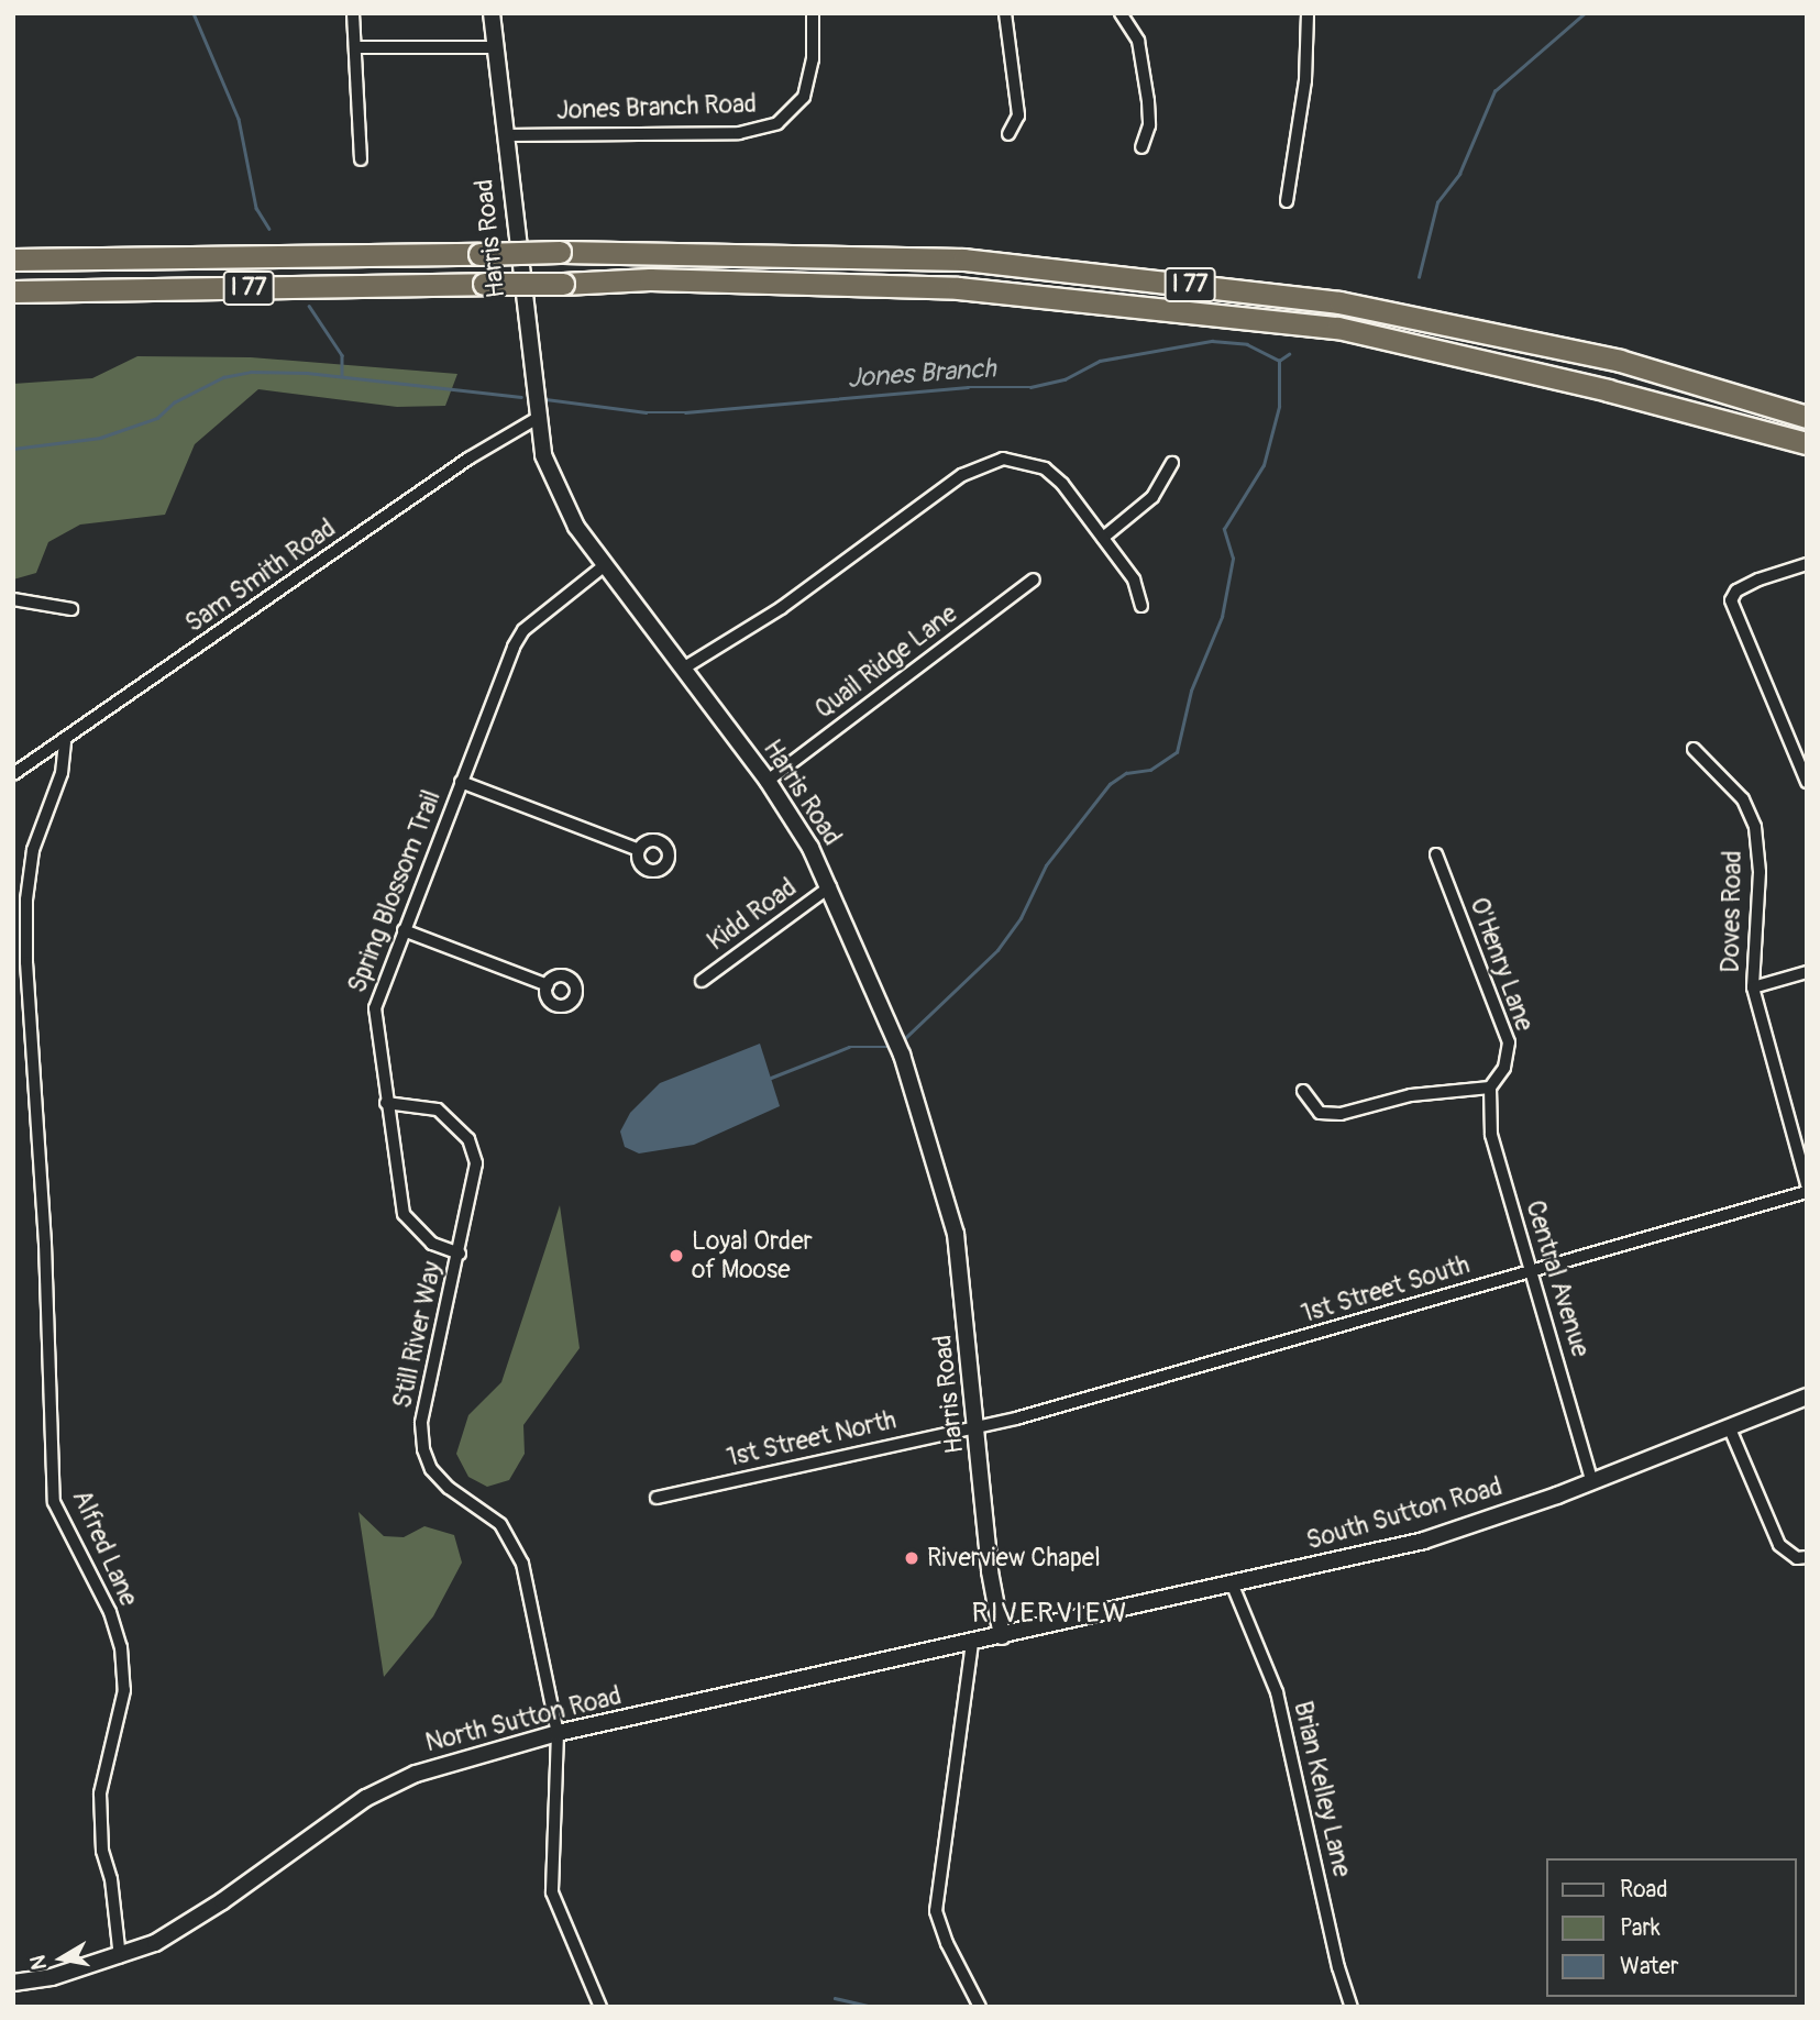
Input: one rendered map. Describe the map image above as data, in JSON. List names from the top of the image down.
{
  "streets": {
    "highway": ["I 77"],
    "main road": ["Harris Road", "South Sutton Road", "North Sutton Road"],
    "street": [
      "Jones Branch Road",
      "Sam Smith Road",
      "Quail Ridge Lane",
      "Spring Blossom Trail",
      "Doves Road",
      "Kidd Road",
      "O'Henry Lane",
      "Central Avenue",
      "1st Street South",
      "Still River Way",
      "1st Street North",
      "Alfred Lane",
      "Brian Kelley Lane"
    ]
  },
  "crossings": [
    ["Jones Branch Road", "Harris Road"],
    ["Harris Road", "Sam Smith Road"],
    ["Harris Road", "Quail Ridge Lane"],
    ["Harris Road", "Spring Blossom Trail"],
    ["Harris Road", "Kidd Road"],
    ["Harris Road", "1st Street South"],
    ["Harris Road", "1st Street North"],
    ["Harris Road", "South Sutton Road"],
    ["Harris Road", "North Sutton Road"],
    ["Sam Smith Road", "Alfred Lane"],
    ["Spring Blossom Trail", "Still River Way"],
    ["O'Henry Lane", "Central Avenue"],
    ["Central Avenue", "1st Street South"],
    ["Central Avenue", "South Sutton Road"],
    ["1st Street South", "1st Street North"],
    ["Still River Way", "North Sutton Road"],
    ["South Sutton Road", "North Sutton Road"],
    ["South Sutton Road", "Brian Kelley Lane"],
    ["Alfred Lane", "North Sutton Road"]
  ],
  "districts": ["RIVERVIEW"],
  "water": ["Jones Branch"],
  "places": ["Loyal Order of Moose", "Riverview Chapel"],
  "legend": ["Road", "Park", "Water"],
  "north": "left"
}
